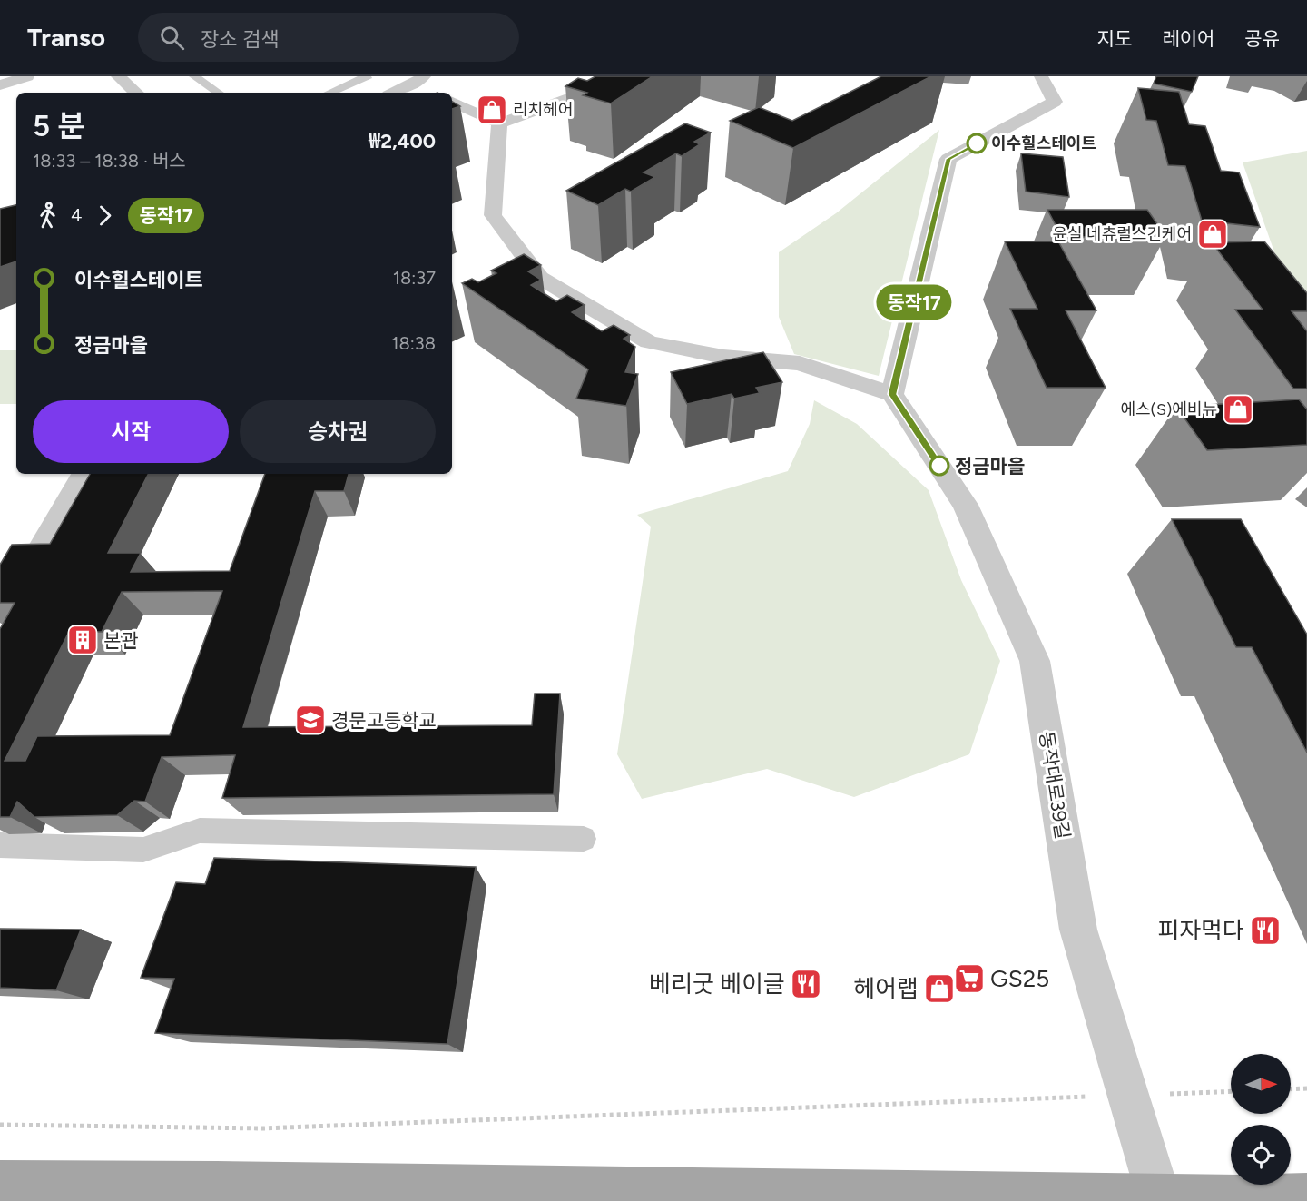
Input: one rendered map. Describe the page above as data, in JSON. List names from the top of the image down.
{
  "streets": {
    "street": ["동작대로39길"]
  },
  "places": {
    "shop": [
      "리치헤어",
      "윤실 네츄럴스킨케어",
      "에스(S)에비뉴",
      "헤어랩"
    ],
    "other": ["이수힐스테이트", "정금마을"],
    "building": ["본관"],
    "school or university": ["경문고등학교"],
    "restaurant": ["피자먹다", "베리굿 베이글"],
    "supermarket": ["GS25"]
  },
  "lines": ["bus line 동작17"],
  "north": "right",
  "page": {
    "header": "Transo",
    "search": "장소 검색",
    "nav": ["지도", "레이어", "공유"],
    "on_map": "동작17",
    "heading": ["5 분", "18:33 – 18:38 · 버스", "₩2,400"],
    "legs": ["4", "동작17"],
    "list": [
      {
        "name": "이수힐스테이트",
        "value": "18:37"
      },
      {
        "name": "정금마을",
        "value": "18:38"
      }
    ],
    "buttons": ["시작", "승차권"]
  }
}
